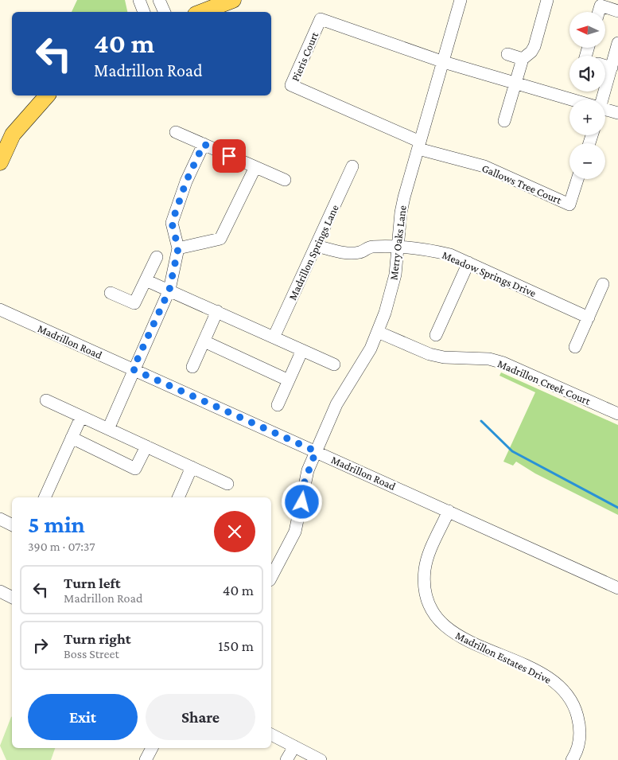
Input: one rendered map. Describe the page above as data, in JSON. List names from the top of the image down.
{
  "streets": {
    "street": [
      "Pieris Court",
      "Gallows Tree Court",
      "Merry Oaks Lane",
      "Madrillon Springs Lane",
      "Meadow Springs Drive",
      "Madrillon Road",
      "Madrillon Creek Court",
      "Madrillon Estates Drive"
    ]
  },
  "crossings": [
    ["Pieris Court", "Gallows Tree Court"],
    ["Pieris Court", "Merry Oaks Lane"],
    ["Gallows Tree Court", "Merry Oaks Lane"],
    ["Merry Oaks Lane", "Meadow Springs Drive"],
    ["Merry Oaks Lane", "Madrillon Road"],
    ["Merry Oaks Lane", "Madrillon Creek Court"],
    ["Madrillon Springs Lane", "Meadow Springs Drive"],
    ["Madrillon Road", "Madrillon Estates Drive"]
  ],
  "north": "left",
  "page": {
    "map_buttons": ["+", "−"],
    "turn": ["40 m", "Madrillon Road"],
    "heading": ["5 min", "390 m · 07:37"],
    "list": [
      {
        "name": "Turn left",
        "note": "Madrillon Road",
        "value": "40 m"
      },
      {
        "name": "Turn right",
        "note": "Boss Street",
        "value": "150 m"
      }
    ],
    "buttons": ["Exit", "Share"]
  }
}
